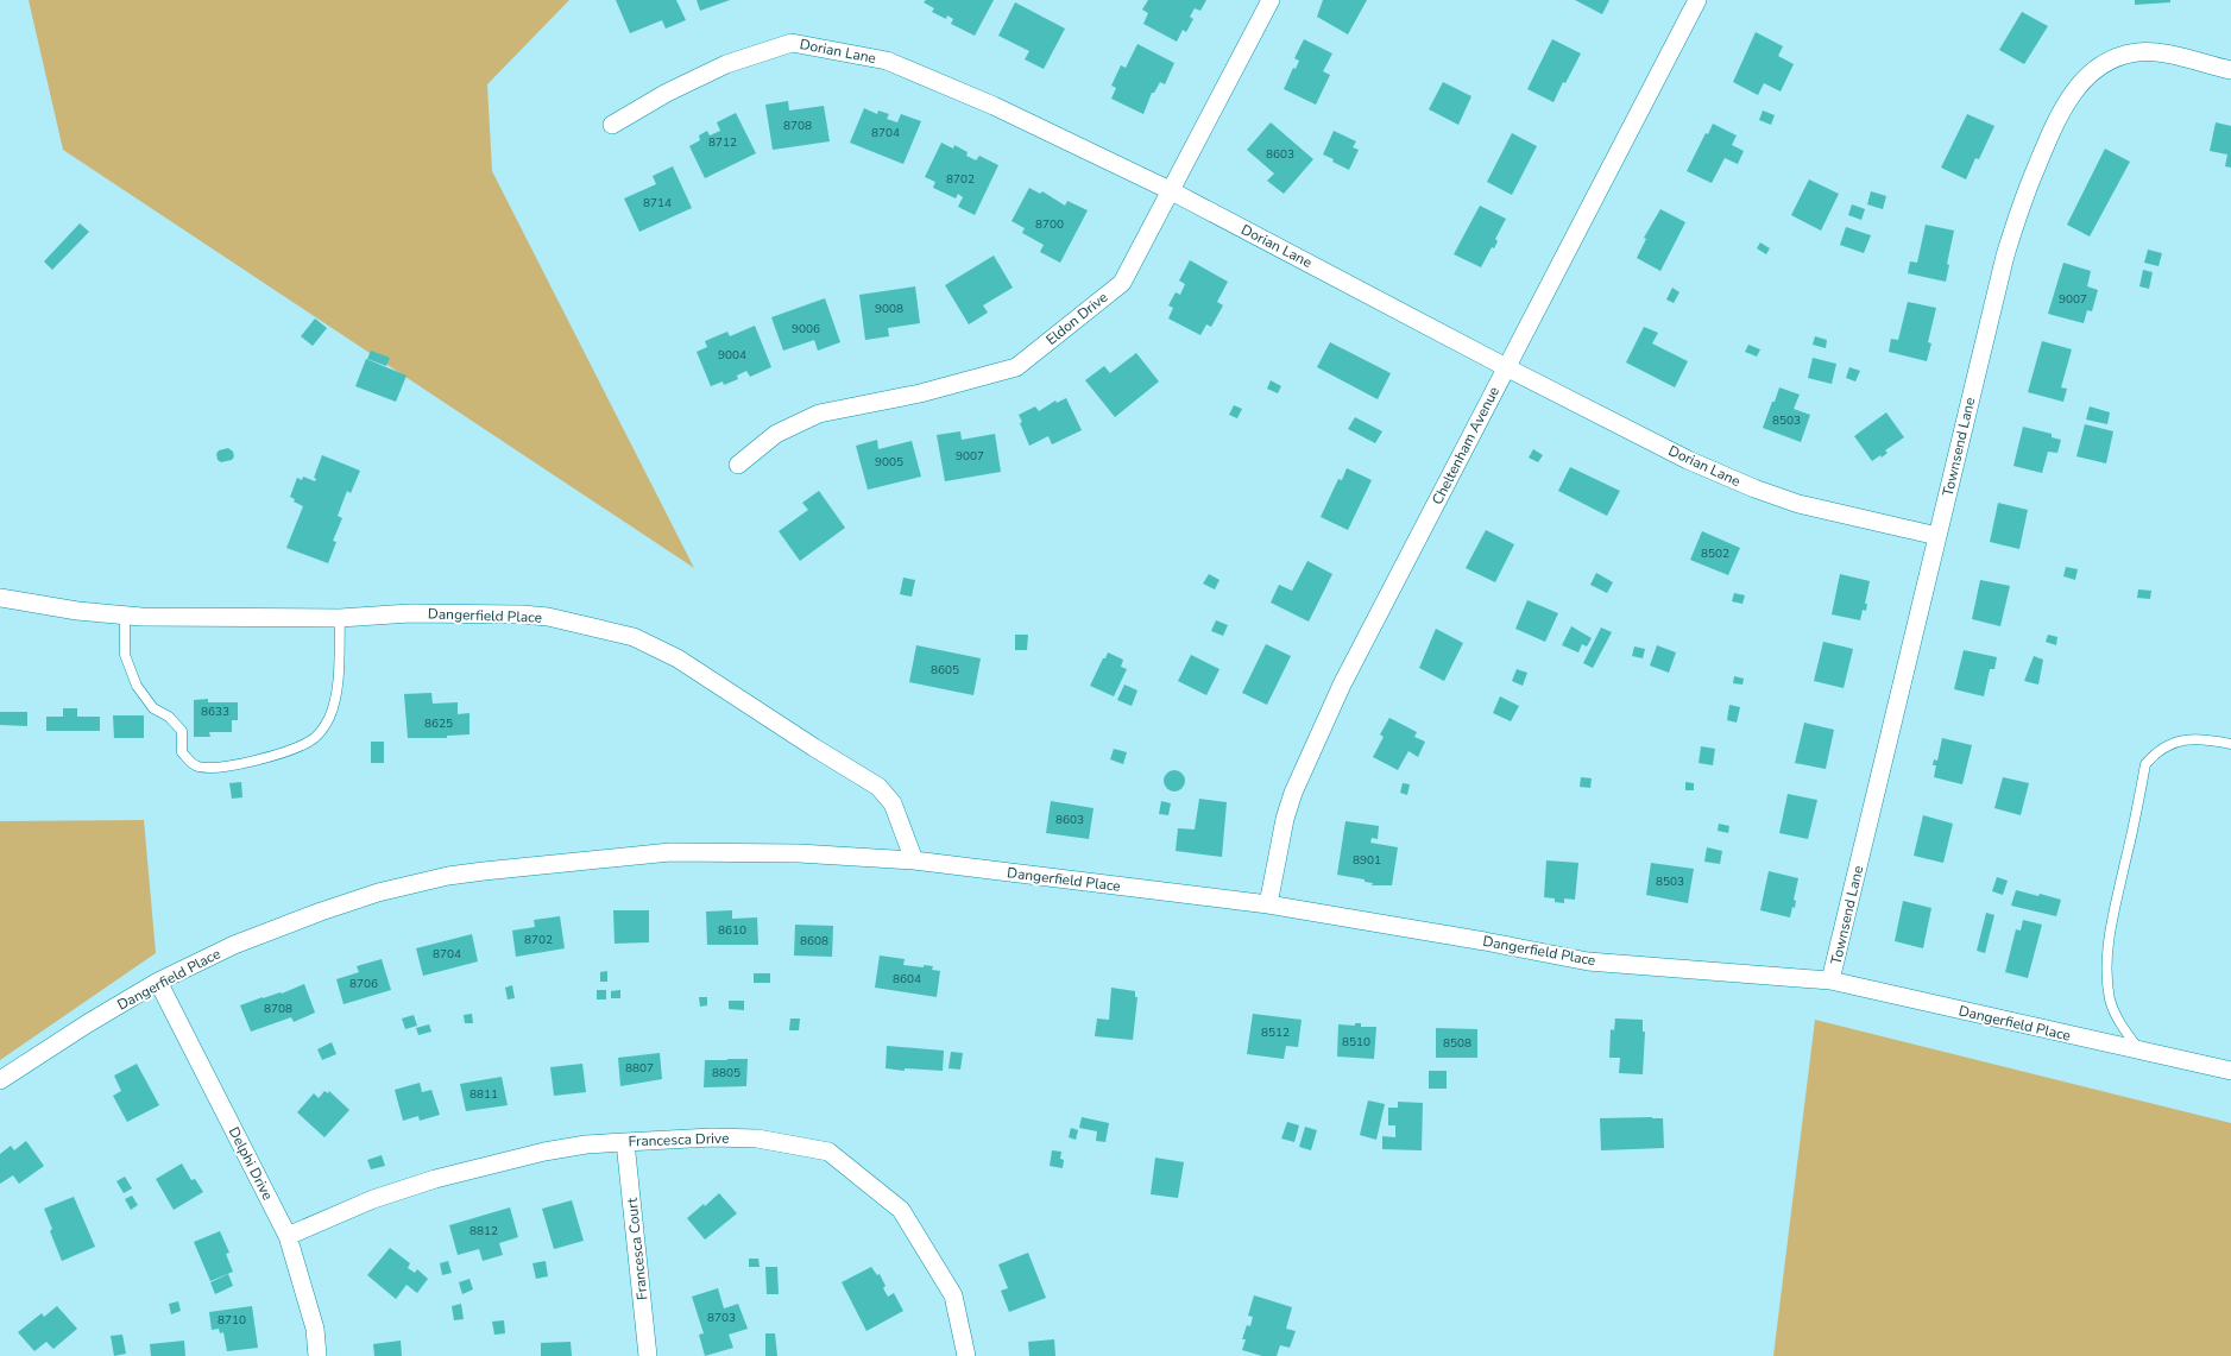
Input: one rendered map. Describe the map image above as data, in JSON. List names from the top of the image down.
{
  "streets": {
    "street": [
      "Dorian Lane",
      "Eldon Drive",
      "Cheltenham Avenue",
      "Townsend Lane",
      "Dangerfield Place",
      "Francesca Drive",
      "Delphi Drive",
      "Francesca Court"
    ]
  },
  "crossings": [
    ["Dorian Lane", "Eldon Drive"],
    ["Dorian Lane", "Cheltenham Avenue"],
    ["Dorian Lane", "Townsend Lane"],
    ["Cheltenham Avenue", "Dangerfield Place"],
    ["Townsend Lane", "Dangerfield Place"],
    ["Dangerfield Place", "Delphi Drive"],
    ["Francesca Drive", "Delphi Drive"],
    ["Francesca Drive", "Francesca Court"]
  ],
  "house_numbers": [
    "8708",
    "8704",
    "8712",
    "8603",
    "8702",
    "8714",
    "8700",
    "9007",
    "9008",
    "9006",
    "9004",
    "8503",
    "9007",
    "9005",
    "8502",
    "8605",
    "8633",
    "8625",
    "8603",
    "8901",
    "8503",
    "8610",
    "8702",
    "8608",
    "8704",
    "8604",
    "8706",
    "8708",
    "8512",
    "8510",
    "8508",
    "8807",
    "8805",
    "8811",
    "8812",
    "8703",
    "8710"
  ]
}
